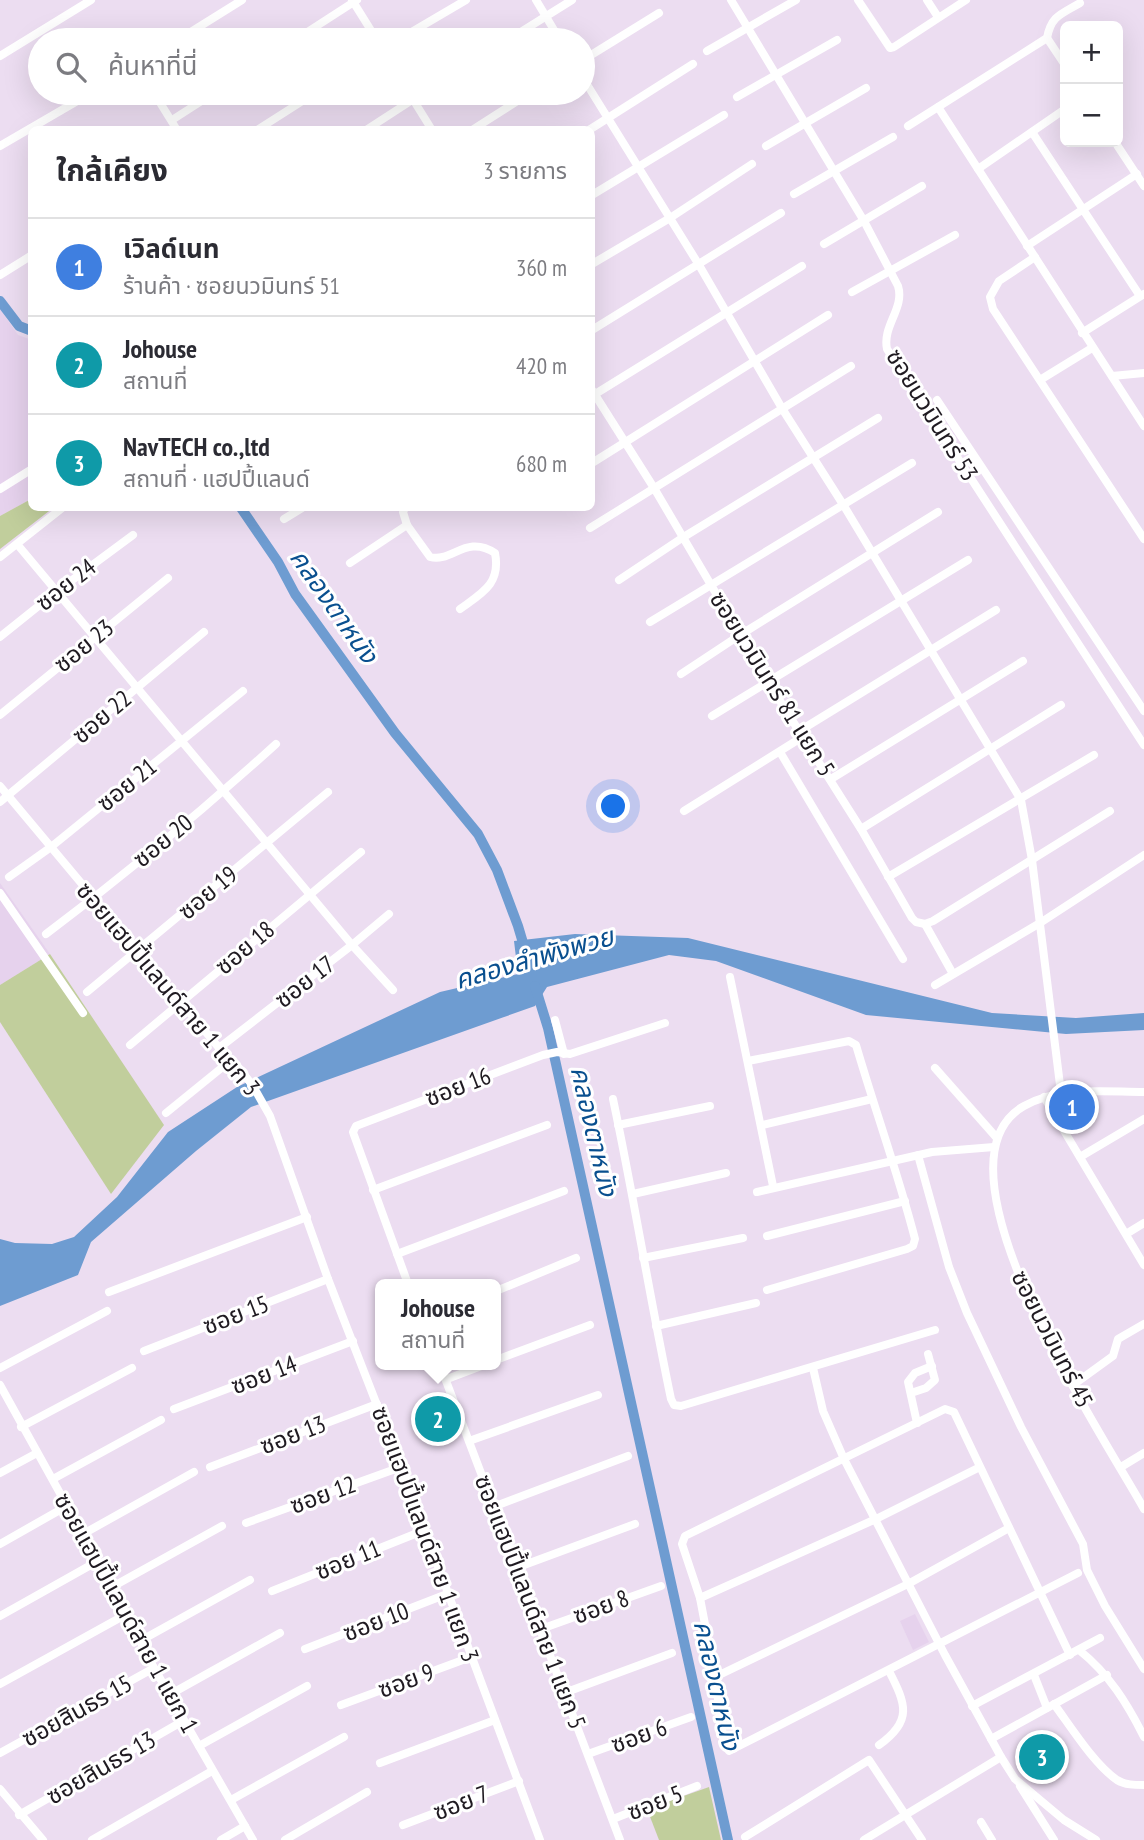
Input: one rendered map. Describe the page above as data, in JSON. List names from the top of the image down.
{
  "streets": {
    "street": [
      "ซอยนวมินทร์ 53",
      "ซอย 24",
      "ซอย 23",
      "ซอยนวมินทร์ 81 แยก 5",
      "ซอย 22",
      "ซอย 21",
      "ซอย 20",
      "ซอย 19",
      "ซอย 18",
      "ซอย 17",
      "ซอยแฮปปี้แลนด์สาย 1 แยก 3",
      "ซอย 16",
      "ซอย 15",
      "ซอยนวมินทร์ 45",
      "ซอย 14",
      "ซอย 13",
      "ซอย 12",
      "ซอย 11",
      "ซอยแฮปปี้แลนด์สาย 1 แยก 5",
      "ซอย 8",
      "ซอยแฮปปี้แลนด์สาย 1 แยก 1",
      "ซอย 10",
      "ซอย 9",
      "ซอยสินธร 15",
      "ซอย 6",
      "ซอยสินธร 13",
      "ซอย 7",
      "ซอย 5"
    ]
  },
  "crossings": [
    ["ซอย 22", "ซอยแฮปปี้แลนด์สาย 1 แยก 3"],
    ["ซอย 21", "ซอยแฮปปี้แลนด์สาย 1 แยก 3"],
    ["ซอย 20", "ซอยแฮปปี้แลนด์สาย 1 แยก 3"],
    ["ซอย 19", "ซอยแฮปปี้แลนด์สาย 1 แยก 3"],
    ["ซอย 18", "ซอยแฮปปี้แลนด์สาย 1 แยก 3"],
    ["ซอย 17", "ซอยแฮปปี้แลนด์สาย 1 แยก 3"],
    ["ซอยแฮปปี้แลนด์สาย 1 แยก 3", "ซอย 15"],
    ["ซอยแฮปปี้แลนด์สาย 1 แยก 3", "ซอย 14"],
    ["ซอยแฮปปี้แลนด์สาย 1 แยก 3", "ซอย 13"],
    ["ซอยแฮปปี้แลนด์สาย 1 แยก 3", "ซอย 12"],
    ["ซอยแฮปปี้แลนด์สาย 1 แยก 3", "ซอย 11"],
    ["ซอยแฮปปี้แลนด์สาย 1 แยก 3", "ซอย 10"],
    ["ซอยแฮปปี้แลนด์สาย 1 แยก 3", "ซอย 9"],
    ["ซอยแฮปปี้แลนด์สาย 1 แยก 3", "ซอย 7"],
    ["ซอยแฮปปี้แลนด์สาย 1 แยก 5", "ซอย 8"],
    ["ซอยแฮปปี้แลนด์สาย 1 แยก 5", "ซอย 6"],
    ["ซอยแฮปปี้แลนด์สาย 1 แยก 5", "ซอย 5"],
    ["ซอยแฮปปี้แลนด์สาย 1 แยก 1", "ซอยสินธร 15"],
    ["ซอยแฮปปี้แลนด์สาย 1 แยก 1", "ซอยสินธร 13"]
  ],
  "water": ["คลองตาหนัง", "คลองลำพังพวย"],
  "page": {
    "map_buttons": ["+", "−"],
    "search": "ค้นหาที่นี่",
    "heading": ["ใกล้เคียง", "3 รายการ"],
    "list": [
      {
        "mark": "1",
        "name": "เวิลด์เนท",
        "note": "ร้านค้า · ซอยนวมินทร์ 51",
        "value": "360 m"
      },
      {
        "mark": "2",
        "name": "Johouse",
        "note": "สถานที่",
        "value": "420 m"
      },
      {
        "mark": "3",
        "name": "NavTECH co.,ltd",
        "note": "สถานที่ · แฮปปี้แลนด์",
        "value": "680 m"
      }
    ],
    "pins": ["1", "2", "3"],
    "popup": ["Johouse", "สถานที่"]
  }
}
